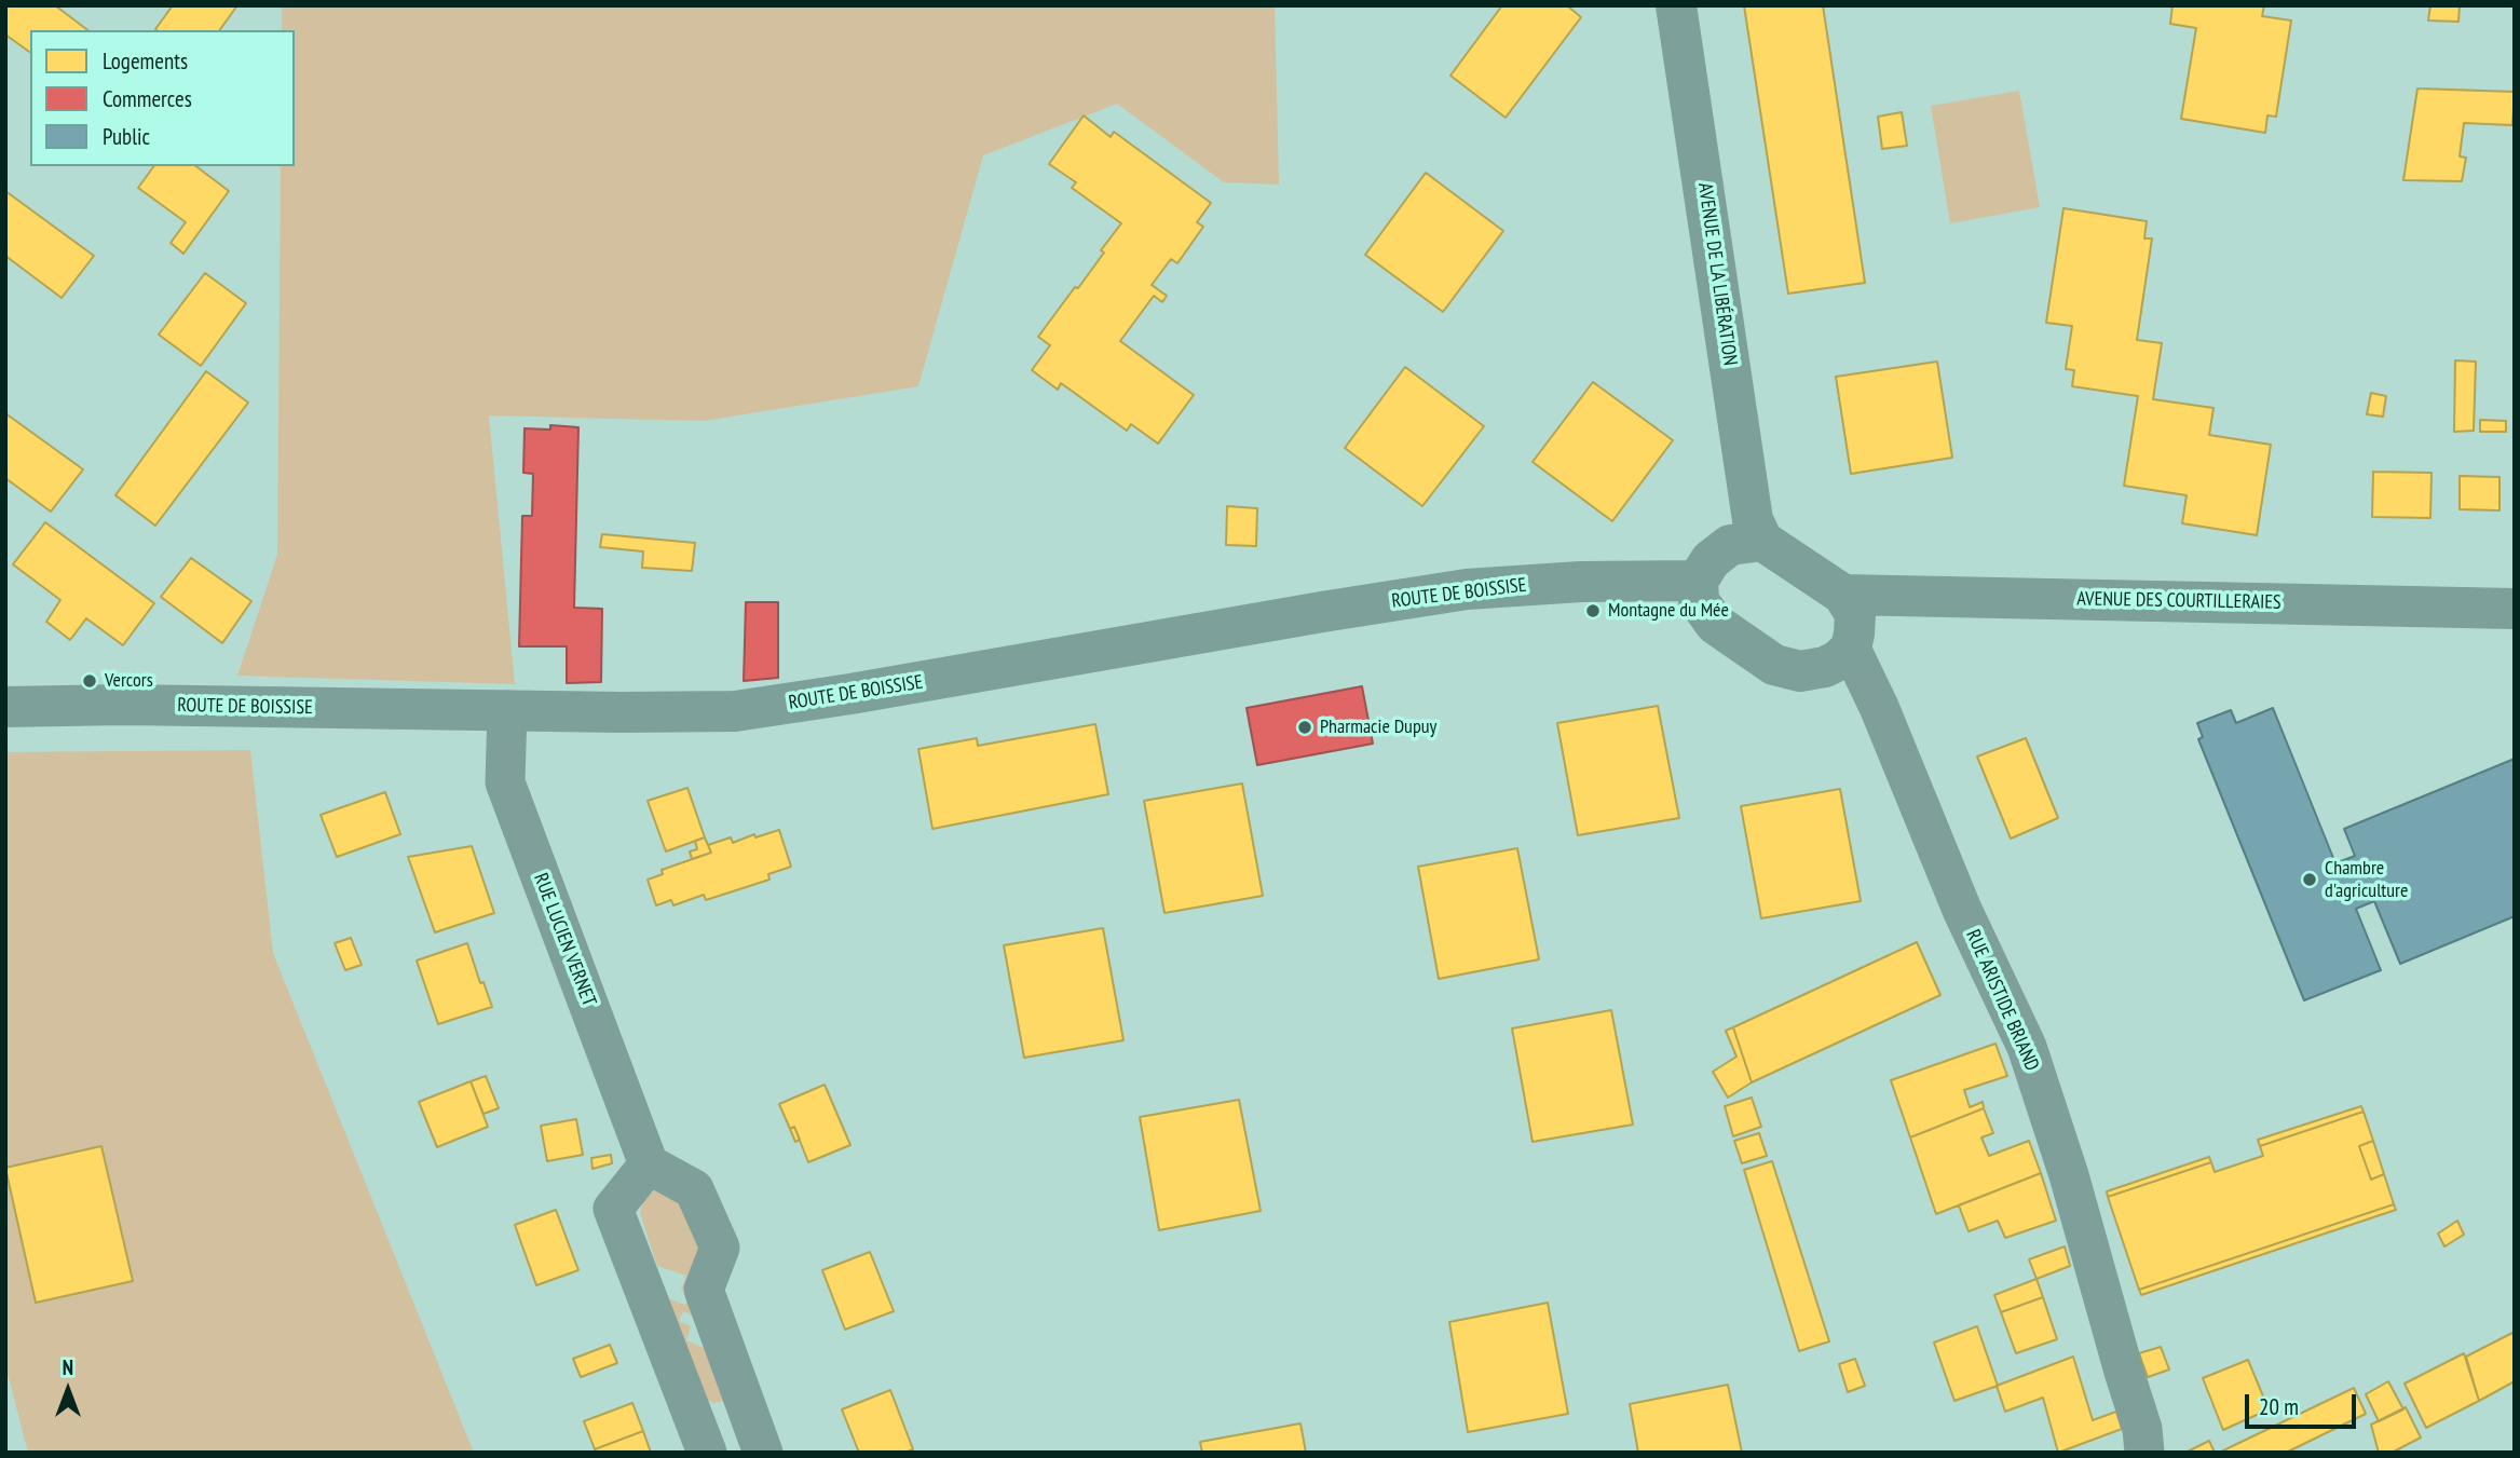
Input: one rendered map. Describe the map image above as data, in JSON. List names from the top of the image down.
{
  "streets": {
    "street": [
      "AVENUE DE LA LIBÉRATION",
      "ROUTE DE BOISSISE",
      "AVENUE DES COURTILLERAIES",
      "RUE LUCIEN VERNET",
      "RUE ARISTIDE BRIAND"
    ]
  },
  "crossings": [
    ["AVENUE DE LA LIBÉRATION", "ROUTE DE BOISSISE"],
    ["AVENUE DE LA LIBÉRATION", "AVENUE DES COURTILLERAIES"],
    ["AVENUE DE LA LIBÉRATION", "RUE ARISTIDE BRIAND"],
    ["ROUTE DE BOISSISE", "AVENUE DES COURTILLERAIES"],
    ["ROUTE DE BOISSISE", "RUE LUCIEN VERNET"],
    ["ROUTE DE BOISSISE", "RUE ARISTIDE BRIAND"],
    ["AVENUE DES COURTILLERAIES", "RUE ARISTIDE BRIAND"]
  ],
  "places": [
    "Montagne du Mée",
    "Vercors",
    "Pharmacie Dupuy",
    "Chambre d'agriculture"
  ],
  "legend": ["Logements", "Commerces", "Public"],
  "scale_bar": "20 m",
  "north": "top"
}
